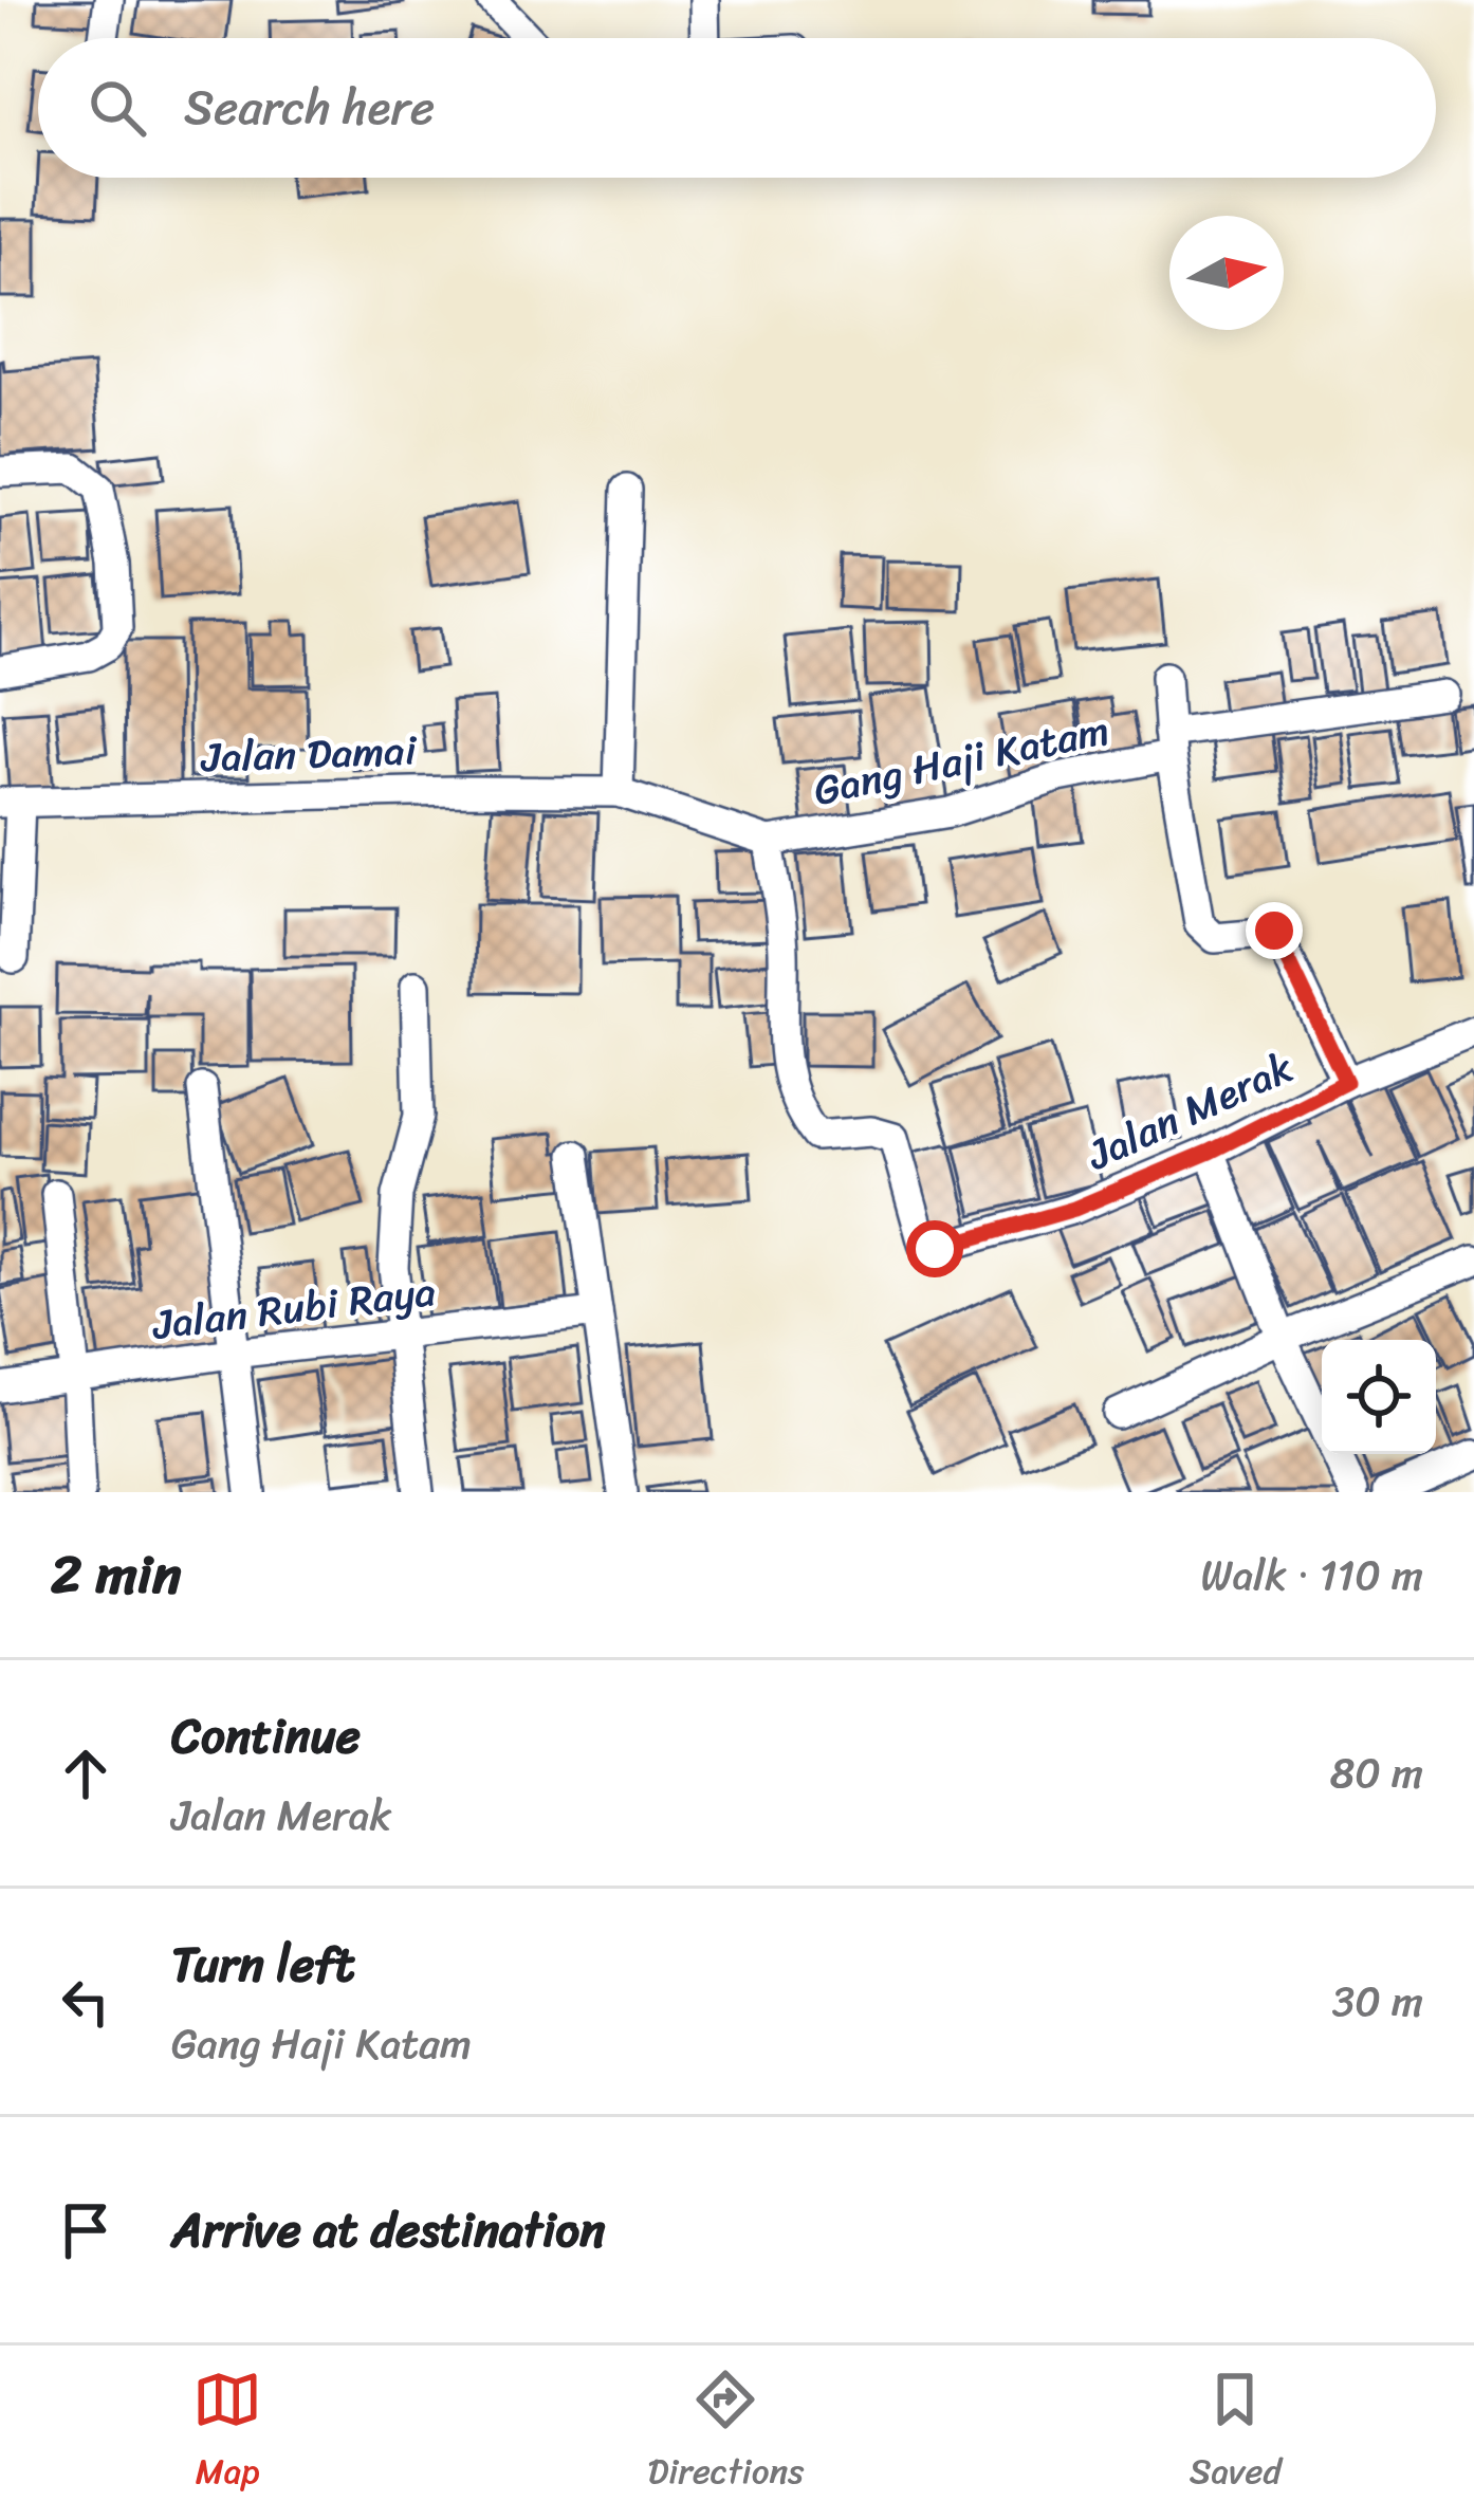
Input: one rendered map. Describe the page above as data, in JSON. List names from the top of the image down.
{
  "streets": {
    "street": [
      "Jalan Damai",
      "Gang Haji Katam",
      "Jalan Merak",
      "Jalan Rubi Raya"
    ]
  },
  "crossings": [
    ["Jalan Damai", "Gang Haji Katam"],
    ["Jalan Damai", "Jalan Merak"],
    ["Gang Haji Katam", "Jalan Merak"]
  ],
  "north": "right",
  "page": {
    "search": "Search here",
    "heading": ["2 min", "Walk · 110 m"],
    "list": [
      ["Continue", "Jalan Merak", "80 m"],
      ["Turn left", "Gang Haji Katam", "30 m"],
      "Arrive at destination"
    ],
    "nav": ["Map", "Directions", "Saved"]
  }
}
